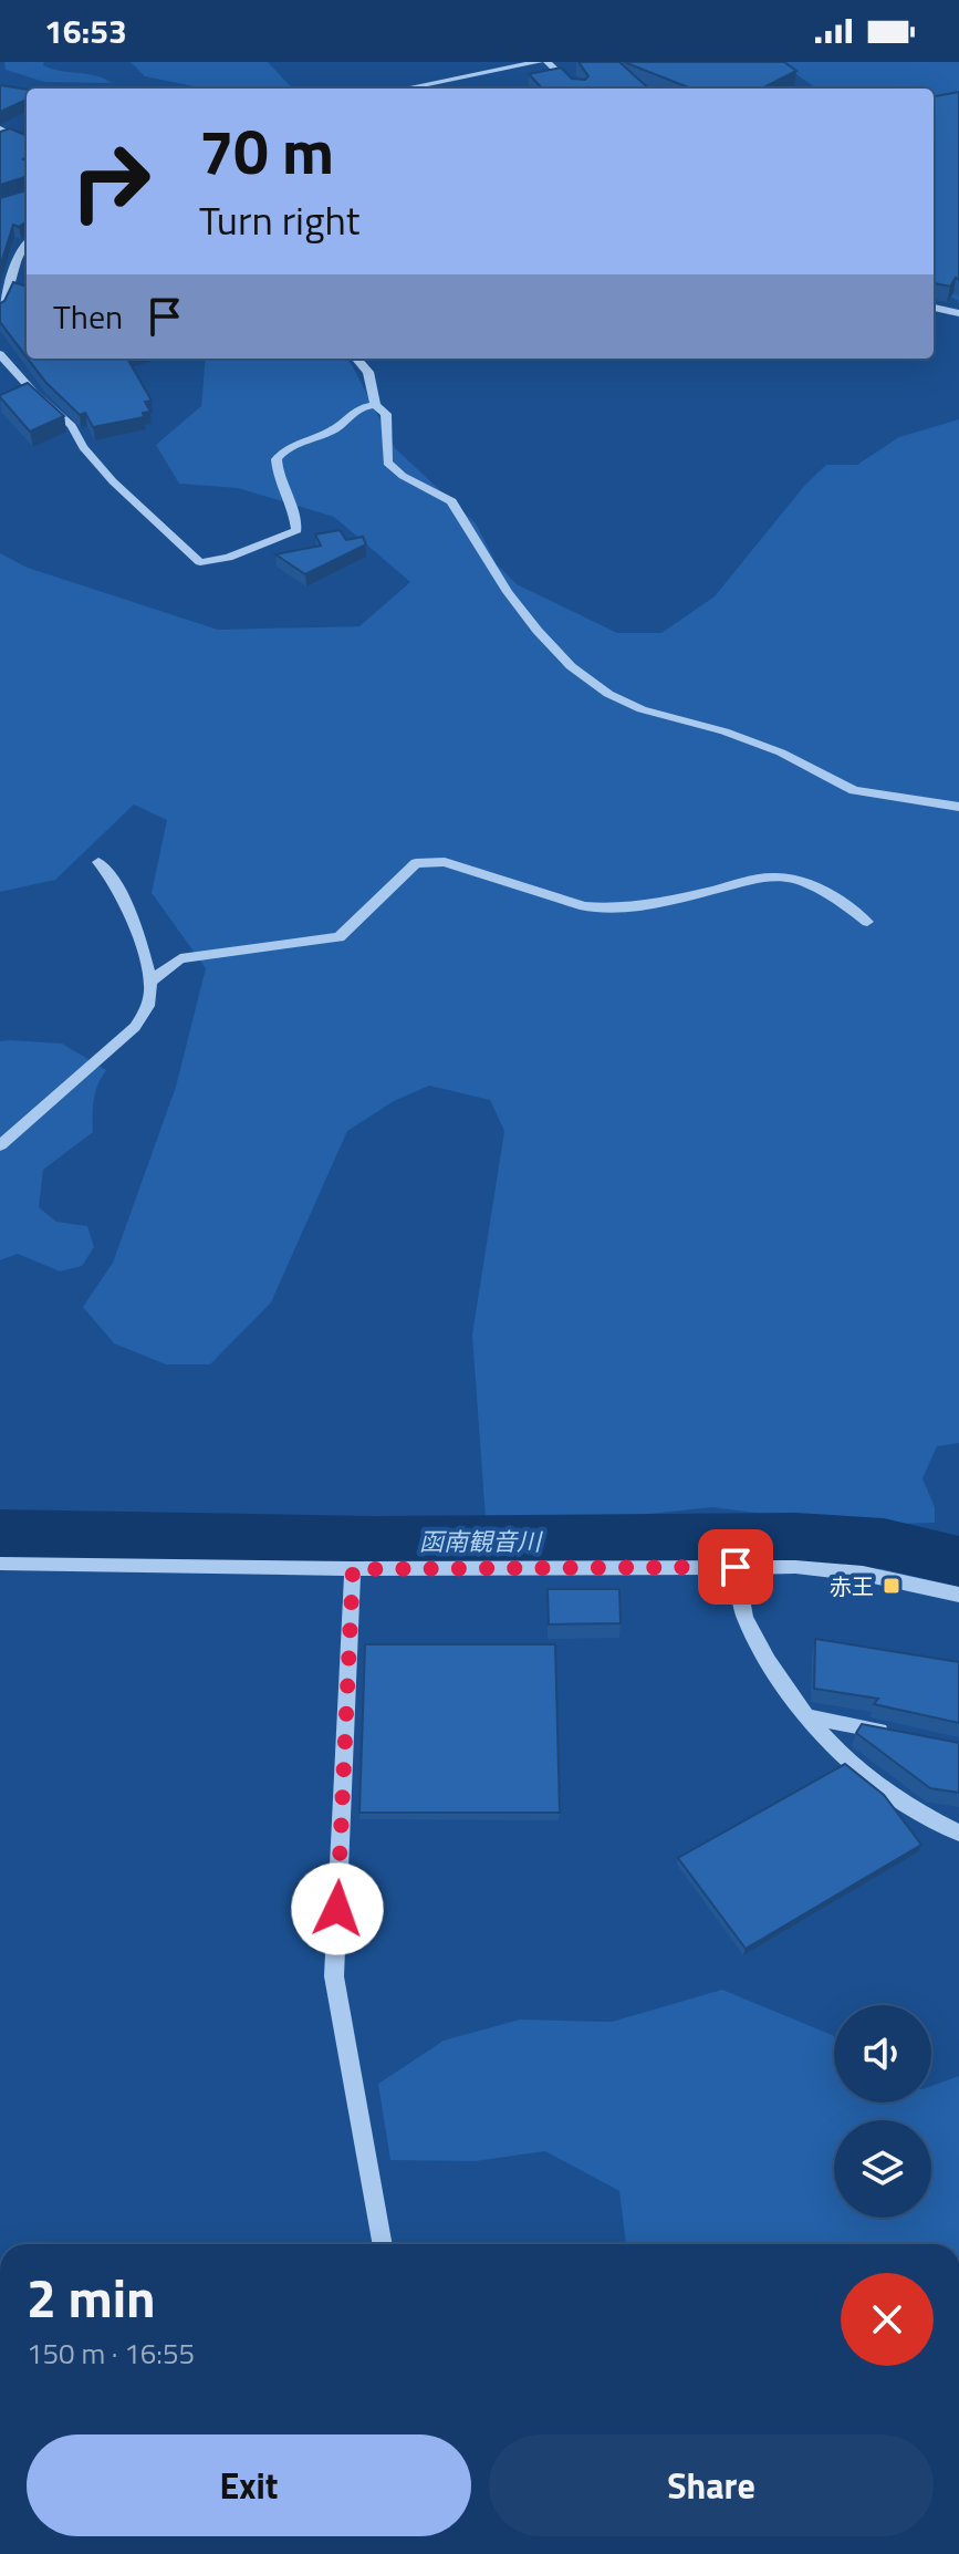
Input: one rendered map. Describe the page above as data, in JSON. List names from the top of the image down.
{
  "water": ["函南観音川"],
  "places": {
    "transit": ["赤王"]
  },
  "page": {
    "status": "16:53",
    "turn": ["70 m", "Turn right"],
    "then": "Then",
    "heading": ["2 min", "150 m · 16:55"],
    "buttons": ["Exit", "Share"]
  }
}
